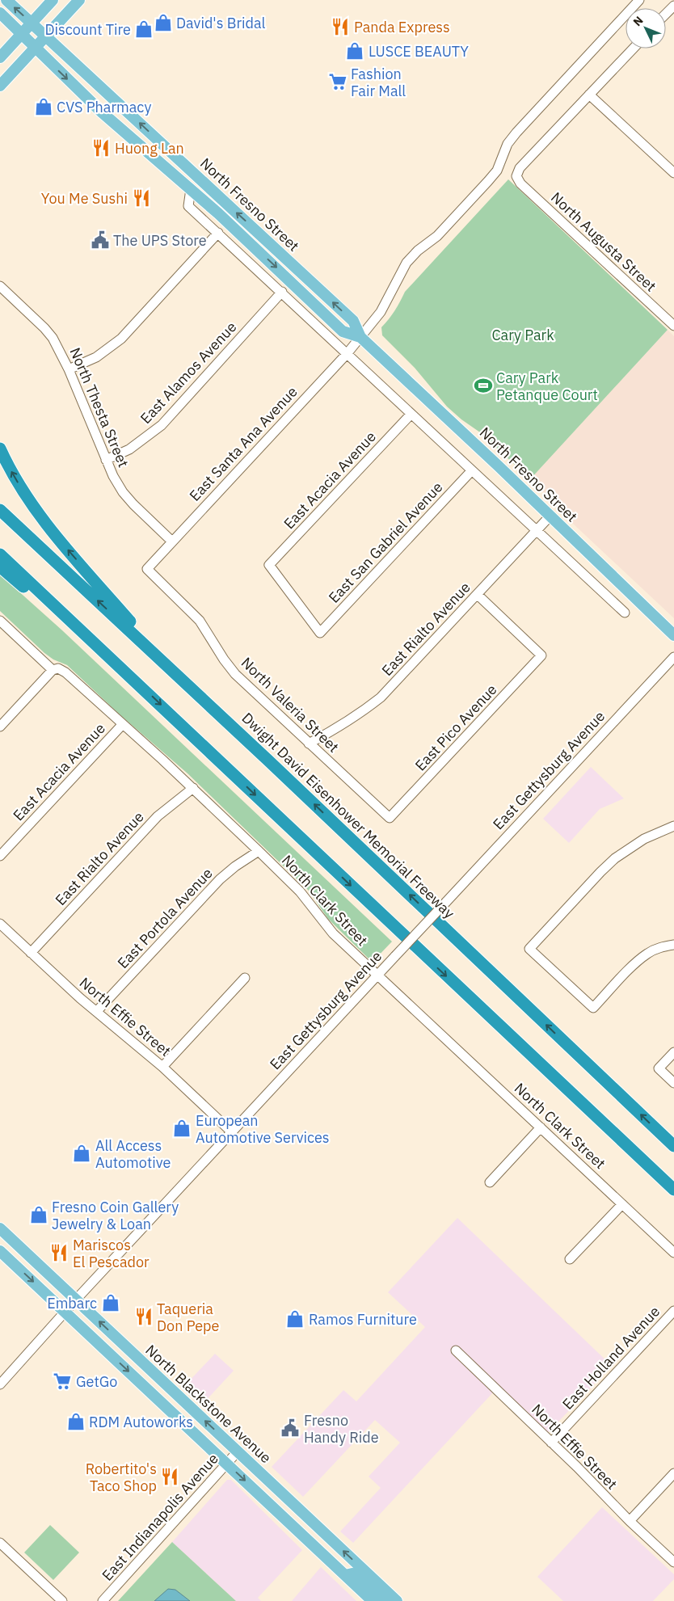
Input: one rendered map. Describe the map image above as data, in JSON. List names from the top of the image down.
{
  "streets": {
    "highway": ["Dwight David Eisenhower Memorial Freeway"],
    "main road": ["North Fresno Street", "North Blackstone Avenue"],
    "street": [
      "North Augusta Street",
      "East Alamos Avenue",
      "North Thesta Street",
      "East Santa Ana Avenue",
      "East Acacia Avenue",
      "East San Gabriel Avenue",
      "East Rialto Avenue",
      "North Valeria Street",
      "East Pico Avenue",
      "East Gettysburg Avenue",
      "North Clark Street",
      "East Portola Avenue",
      "North Effie Street",
      "East Holland Avenue",
      "East Indianapolis Avenue"
    ]
  },
  "crossings": [
    ["North Fresno Street", "East Santa Ana Avenue"],
    ["North Fresno Street", "East Rialto Avenue"],
    ["East Alamos Avenue", "North Thesta Street"],
    ["North Thesta Street", "East Santa Ana Avenue"],
    ["East Santa Ana Avenue", "North Valeria Street"],
    ["East Acacia Avenue", "East San Gabriel Avenue"],
    ["East Acacia Avenue", "North Clark Street"],
    ["East Rialto Avenue", "North Valeria Street"],
    ["East Rialto Avenue", "East Pico Avenue"],
    ["East Rialto Avenue", "North Clark Street"],
    ["East Rialto Avenue", "North Effie Street"],
    ["North Valeria Street", "East Pico Avenue"],
    ["East Gettysburg Avenue", "North Clark Street"],
    ["East Gettysburg Avenue", "North Effie Street"],
    ["East Gettysburg Avenue", "North Blackstone Avenue"],
    ["North Clark Street", "East Portola Avenue"],
    ["East Portola Avenue", "North Effie Street"],
    ["North Effie Street", "East Holland Avenue"],
    ["North Blackstone Avenue", "East Indianapolis Avenue"]
  ],
  "parks": ["Cary Park"],
  "places": {
    "shop": [
      "David's Bridal",
      "Discount Tire",
      "LUSCE BEAUTY",
      "CVS Pharmacy",
      "European Automotive Services",
      "All Access Automotive",
      "Fresno Coin Gallery Jewelry & Loan",
      "Embarc",
      "Ramos Furniture",
      "RDM Autoworks"
    ],
    "restaurant": [
      "Panda Express",
      "Huong Lan",
      "You Me Sushi",
      "Mariscos El Pescador",
      "Taqueria Don Pepe",
      "Robertito's Taco Shop"
    ],
    "supermarket": ["Fashion Fair Mall", "GetGo"],
    "public building": ["The UPS Store", "Fresno Handy Ride"],
    "sports": ["Cary Park Petanque Court"]
  },
  "north": "top left"
}
